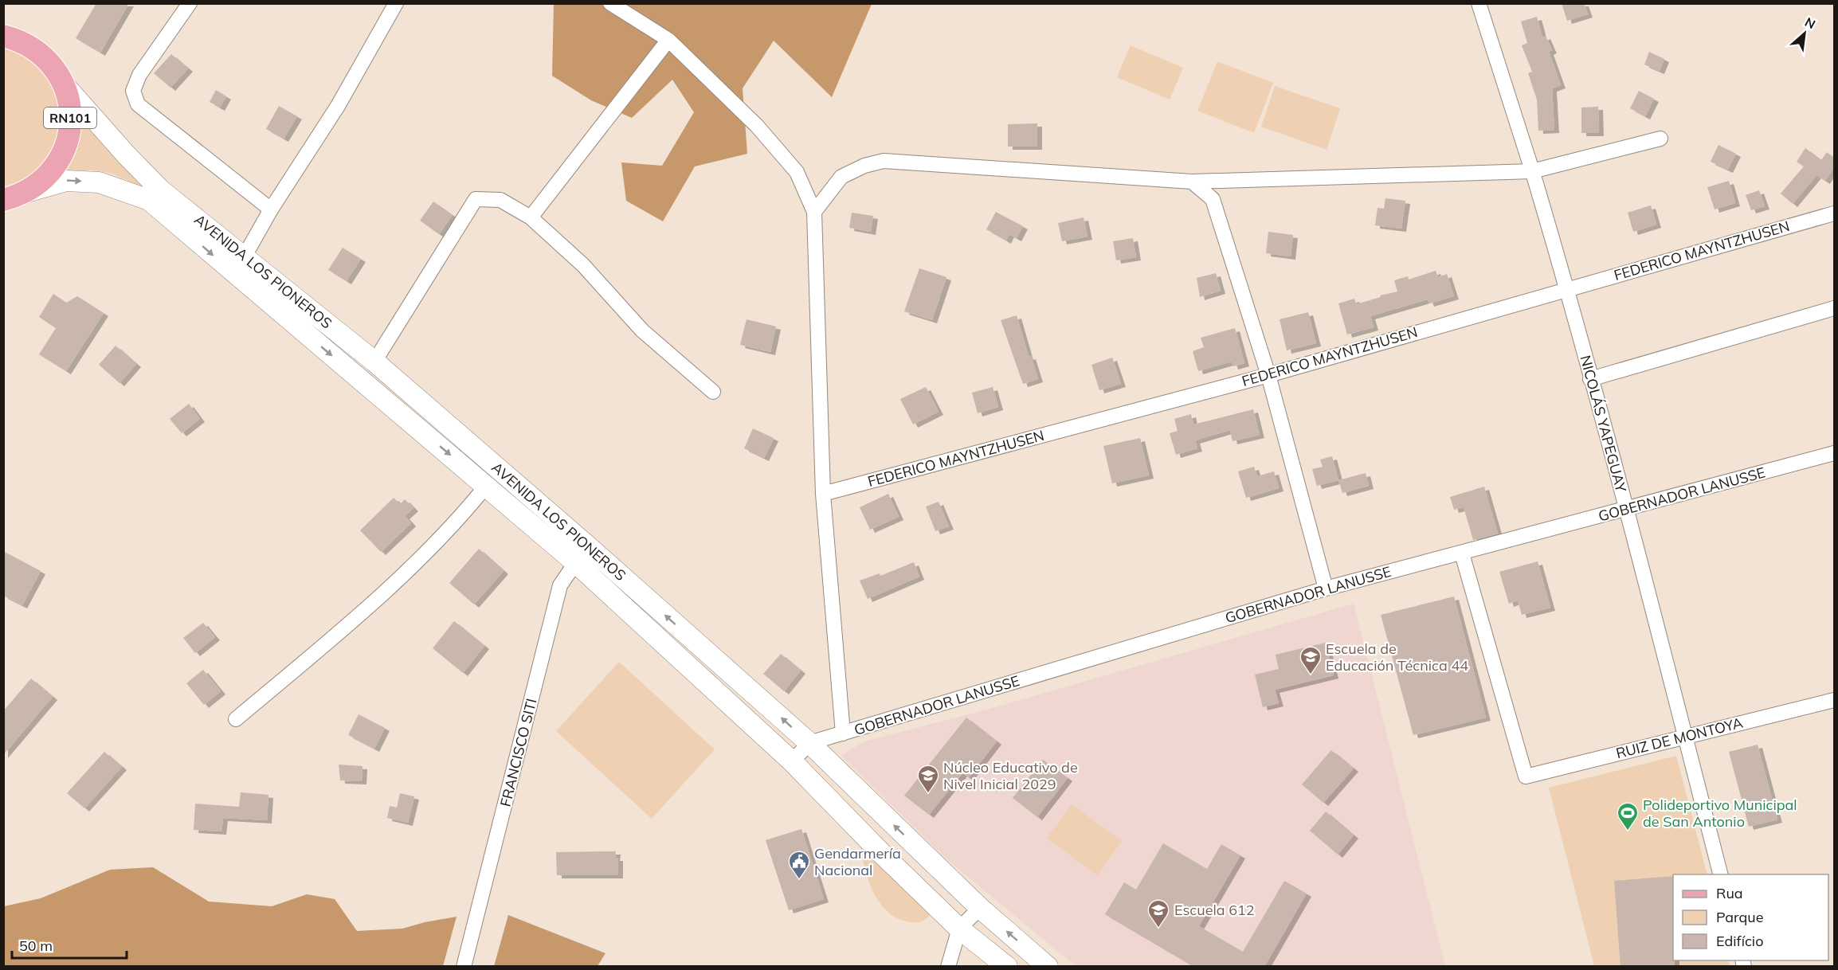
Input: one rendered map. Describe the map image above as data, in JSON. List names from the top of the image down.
{
  "streets": {
    "main road": ["RN101", "AVENIDA LOS PIONEROS"],
    "street": [
      "FEDERICO MAYNTZHUSEN",
      "NICOLÁS YAPEGUAY",
      "GOBERNADOR LANUSSE",
      "RUIZ DE MONTOYA",
      "FRANCISCO SITI"
    ]
  },
  "crossings": [
    ["RN101", "AVENIDA LOS PIONEROS"],
    ["FEDERICO MAYNTZHUSEN", "NICOLÁS YAPEGUAY"],
    ["AVENIDA LOS PIONEROS", "GOBERNADOR LANUSSE"],
    ["AVENIDA LOS PIONEROS", "FRANCISCO SITI"],
    ["NICOLÁS YAPEGUAY", "GOBERNADOR LANUSSE"],
    ["NICOLÁS YAPEGUAY", "RUIZ DE MONTOYA"],
    ["GOBERNADOR LANUSSE", "RUIZ DE MONTOYA"]
  ],
  "places": {
    "school or university": ["Escuela de Educación Técnica 44", "Núcleo Educativo de Nivel Inicial 2029", "Escuela 612"],
    "sports": ["Polideportivo Municipal de San Antonio"],
    "public building": ["Gendarmería Nacional"]
  },
  "legend": ["Rua", "Parque", "Edifício"],
  "scale_bar": "50 m",
  "north": "top right"
}
